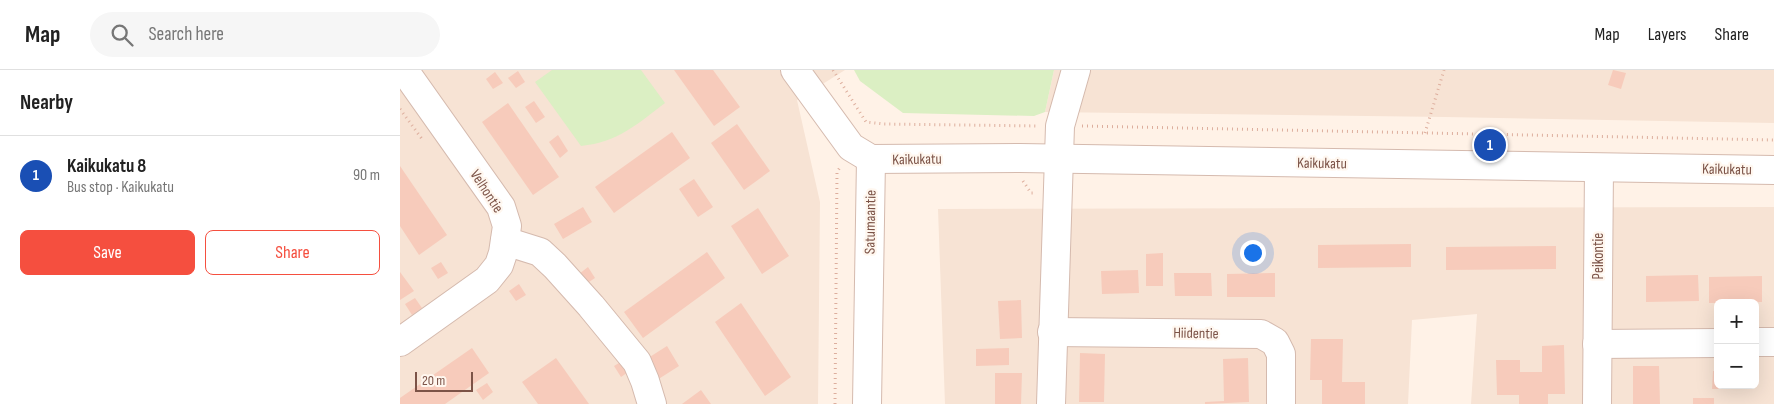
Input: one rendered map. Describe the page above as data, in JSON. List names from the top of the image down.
{
  "streets": {
    "street": [
      "Kaikukatu",
      "Velhontie",
      "Satumaantie",
      "Peikontie",
      "Hiidentie"
    ]
  },
  "crossings": [
    ["Kaikukatu", "Satumaantie"],
    ["Kaikukatu", "Peikontie"]
  ],
  "scale_bar": "20 m",
  "page": {
    "header": "Map",
    "search": "Search here",
    "nav": ["Map", "Layers", "Share"],
    "heading": "Nearby",
    "pins": "1",
    "list": [
      {
        "mark": "1",
        "name": "Kaikukatu 8",
        "note": "Bus stop · Kaikukatu",
        "value": "90 m"
      }
    ],
    "buttons": ["Save", "Share"],
    "map_buttons": ["+", "−"],
    "scale": "20 m"
  }
}
